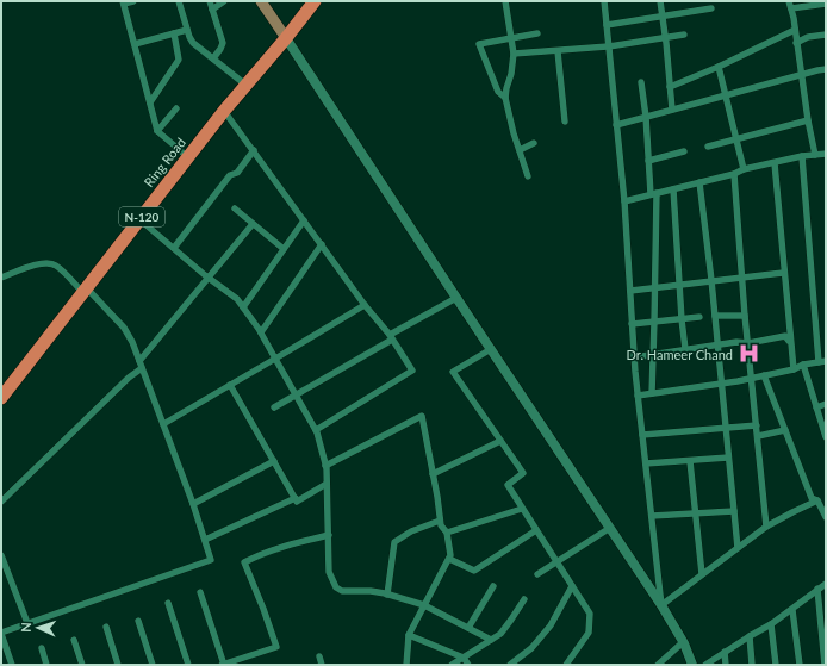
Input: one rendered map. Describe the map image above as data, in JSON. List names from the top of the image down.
{
  "streets": {
    "highway": ["Ring Road", "N-120"]
  },
  "crossings": [
    ["Ring Road", "N-120"]
  ],
  "places": {
    "hospital": ["Dr. Hameer Chand"]
  },
  "north": "left"
}
